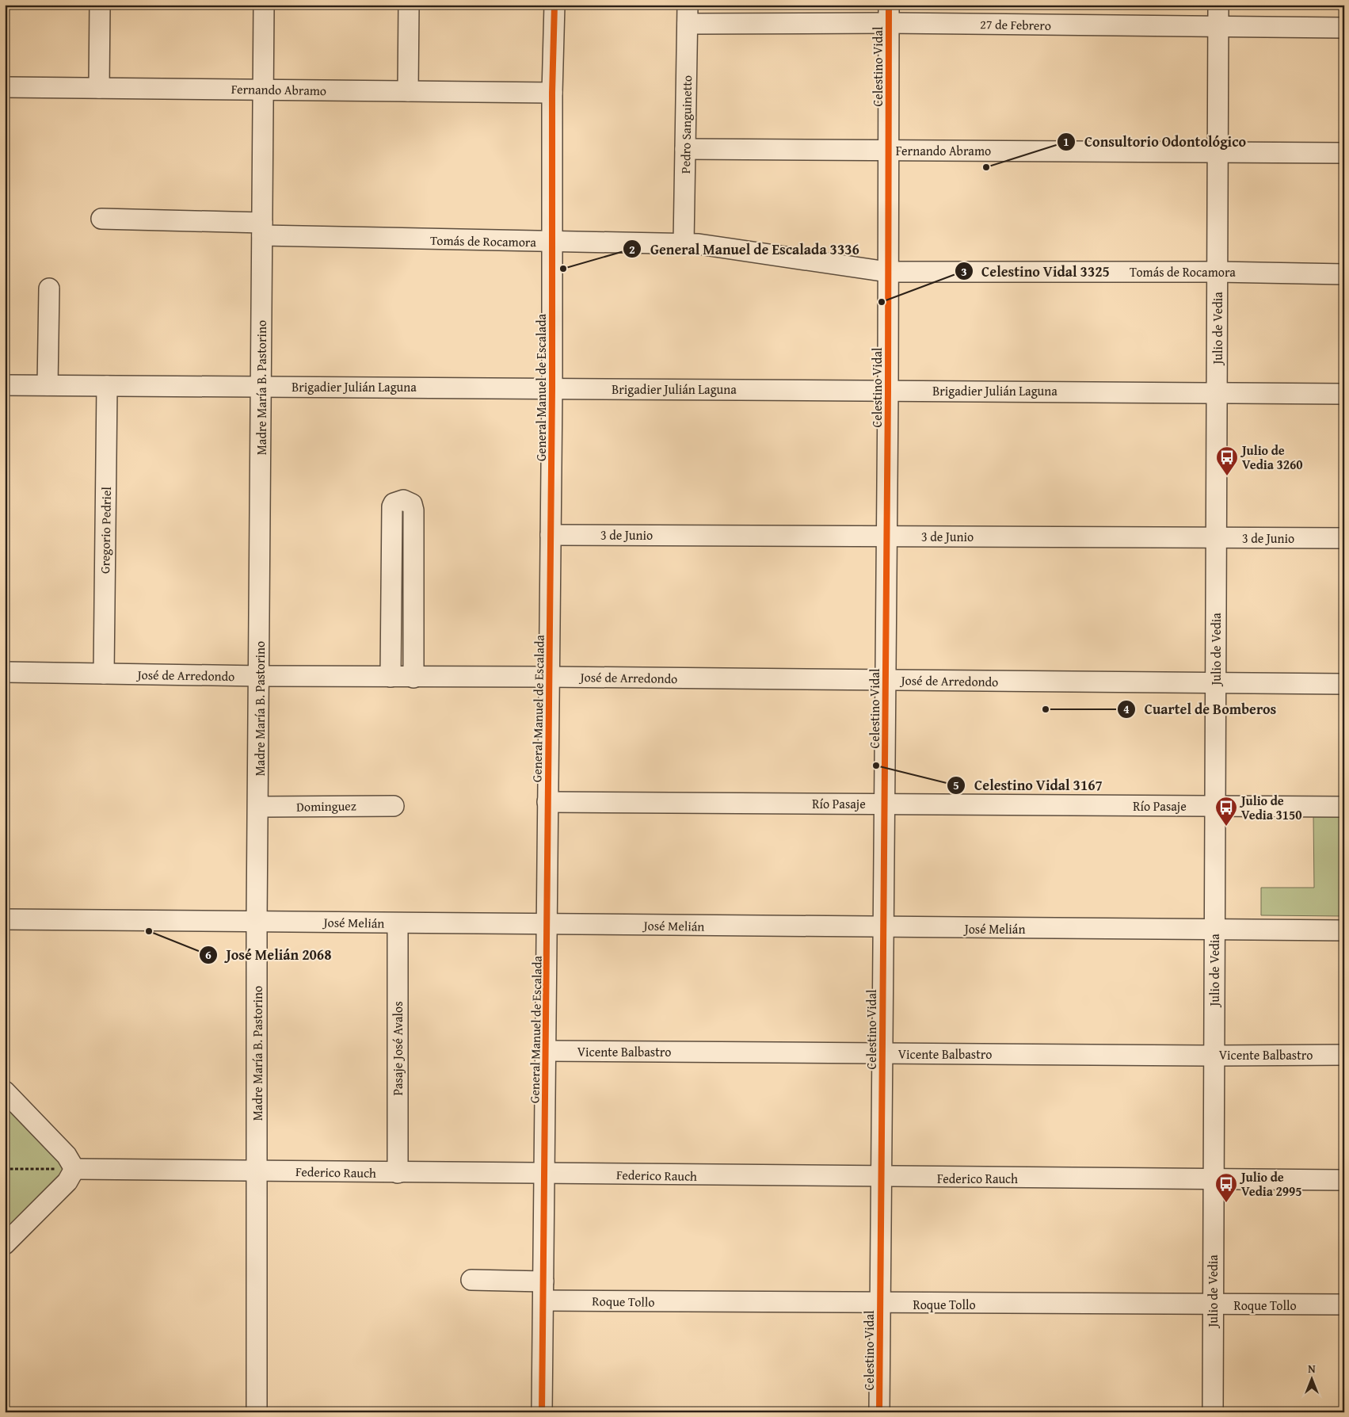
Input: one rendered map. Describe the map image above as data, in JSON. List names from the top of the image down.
{
  "streets": {
    "street": [
      "27 de Febrero",
      "Celestino Vidal",
      "Fernando Abramo",
      "Pedro Sanguinetto",
      "Tomás de Rocamora",
      "Julio de Vedia",
      "Brigadier Julián Laguna",
      "Madre María B. Pastorino",
      "General Manuel de Escalada",
      "Gregorio Pedriel",
      "3 de Junio",
      "José de Arredondo",
      "Río Pasaje",
      "Dominguez",
      "José Melián",
      "Pasaje José Avalos",
      "Vicente Balbastro",
      "Federico Rauch",
      "Roque Tollo"
    ]
  },
  "crossings": [
    ["27 de Febrero", "Celestino Vidal"],
    ["27 de Febrero", "Pedro Sanguinetto"],
    ["27 de Febrero", "Julio de Vedia"],
    ["Celestino Vidal", "Fernando Abramo"],
    ["Celestino Vidal", "Tomás de Rocamora"],
    ["Celestino Vidal", "Brigadier Julián Laguna"],
    ["Celestino Vidal", "3 de Junio"],
    ["Celestino Vidal", "José de Arredondo"],
    ["Celestino Vidal", "Río Pasaje"],
    ["Celestino Vidal", "José Melián"],
    ["Celestino Vidal", "Vicente Balbastro"],
    ["Celestino Vidal", "Federico Rauch"],
    ["Celestino Vidal", "Roque Tollo"],
    ["Fernando Abramo", "Pedro Sanguinetto"],
    ["Fernando Abramo", "Julio de Vedia"],
    ["Fernando Abramo", "Madre María B. Pastorino"],
    ["Fernando Abramo", "General Manuel de Escalada"],
    ["Pedro Sanguinetto", "Tomás de Rocamora"],
    ["Tomás de Rocamora", "Julio de Vedia"],
    ["Tomás de Rocamora", "Madre María B. Pastorino"],
    ["Tomás de Rocamora", "General Manuel de Escalada"],
    ["Julio de Vedia", "Brigadier Julián Laguna"],
    ["Julio de Vedia", "3 de Junio"],
    ["Julio de Vedia", "José de Arredondo"],
    ["Julio de Vedia", "Río Pasaje"],
    ["Julio de Vedia", "José Melián"],
    ["Julio de Vedia", "Vicente Balbastro"],
    ["Julio de Vedia", "Federico Rauch"],
    ["Julio de Vedia", "Roque Tollo"],
    ["Brigadier Julián Laguna", "Madre María B. Pastorino"],
    ["Brigadier Julián Laguna", "General Manuel de Escalada"],
    ["Brigadier Julián Laguna", "Gregorio Pedriel"],
    ["Madre María B. Pastorino", "José de Arredondo"],
    ["Madre María B. Pastorino", "Dominguez"],
    ["Madre María B. Pastorino", "José Melián"],
    ["Madre María B. Pastorino", "Federico Rauch"],
    ["General Manuel de Escalada", "3 de Junio"],
    ["General Manuel de Escalada", "José de Arredondo"],
    ["General Manuel de Escalada", "Río Pasaje"],
    ["General Manuel de Escalada", "José Melián"],
    ["General Manuel de Escalada", "Vicente Balbastro"],
    ["General Manuel de Escalada", "Federico Rauch"],
    ["General Manuel de Escalada", "Roque Tollo"],
    ["Gregorio Pedriel", "José de Arredondo"],
    ["José Melián", "Pasaje José Avalos"],
    ["Pasaje José Avalos", "Federico Rauch"]
  ],
  "places": {
    "other": [
      "Consultorio Odontológico",
      "General Manuel de Escalada 3336",
      "Celestino Vidal 3325",
      "Cuartel de Bomberos",
      "Celestino Vidal 3167",
      "José Melián 2068"
    ],
    "bus stop": ["Julio de Vedia 3260", "Julio de Vedia 3150", "Julio de Vedia 2995"]
  },
  "north": "top"
}
